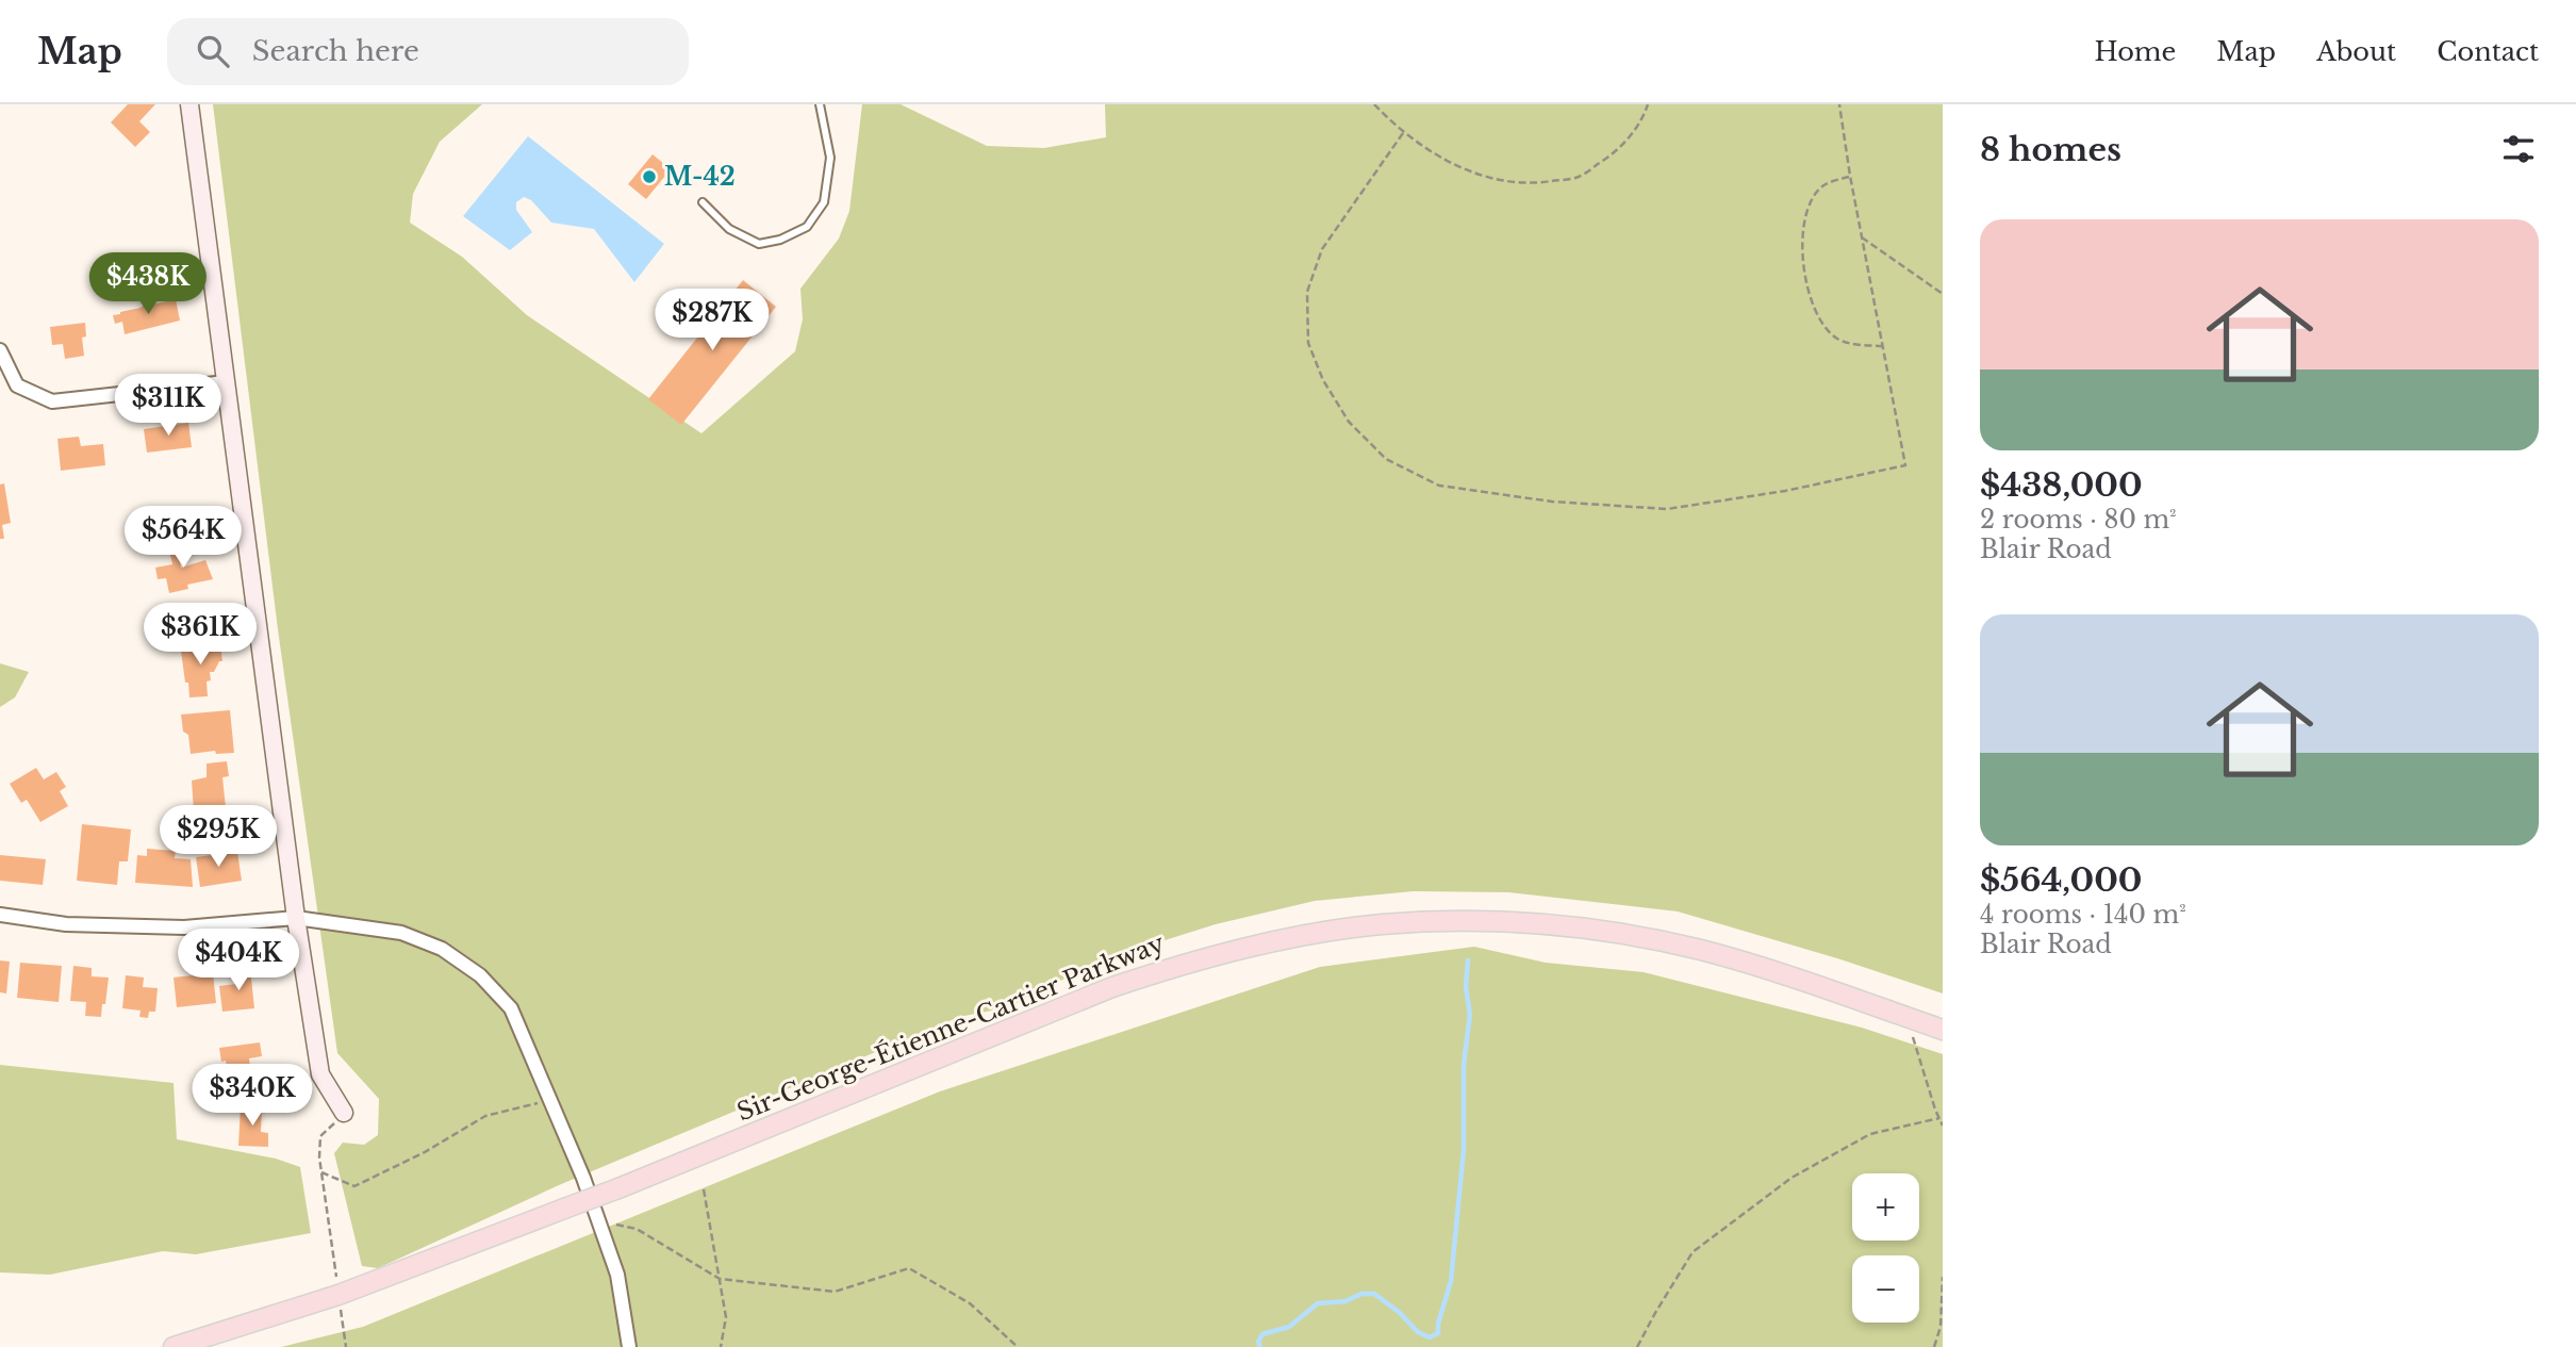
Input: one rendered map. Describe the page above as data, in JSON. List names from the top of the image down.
{
  "streets": {
    "main road": ["Sir-George-Étienne-Cartier Parkway"]
  },
  "places": ["M-42"],
  "page": {
    "header": "Map",
    "search": "Search here",
    "nav": [
      "Home",
      "Map",
      "About",
      "Contact"
    ],
    "heading": "8 homes",
    "list": [
      {
        "name": "$438,000",
        "note": "2 rooms · 80 m² · Blair Road"
      },
      {
        "name": "$564,000",
        "note": "4 rooms · 140 m² · Blair Road"
      }
    ],
    "price": [
      "$438K",
      "$287K",
      "$311K",
      "$564K",
      "$361K",
      "$295K",
      "$404K",
      "$340K"
    ],
    "map_buttons": ["+", "−"]
  }
}
